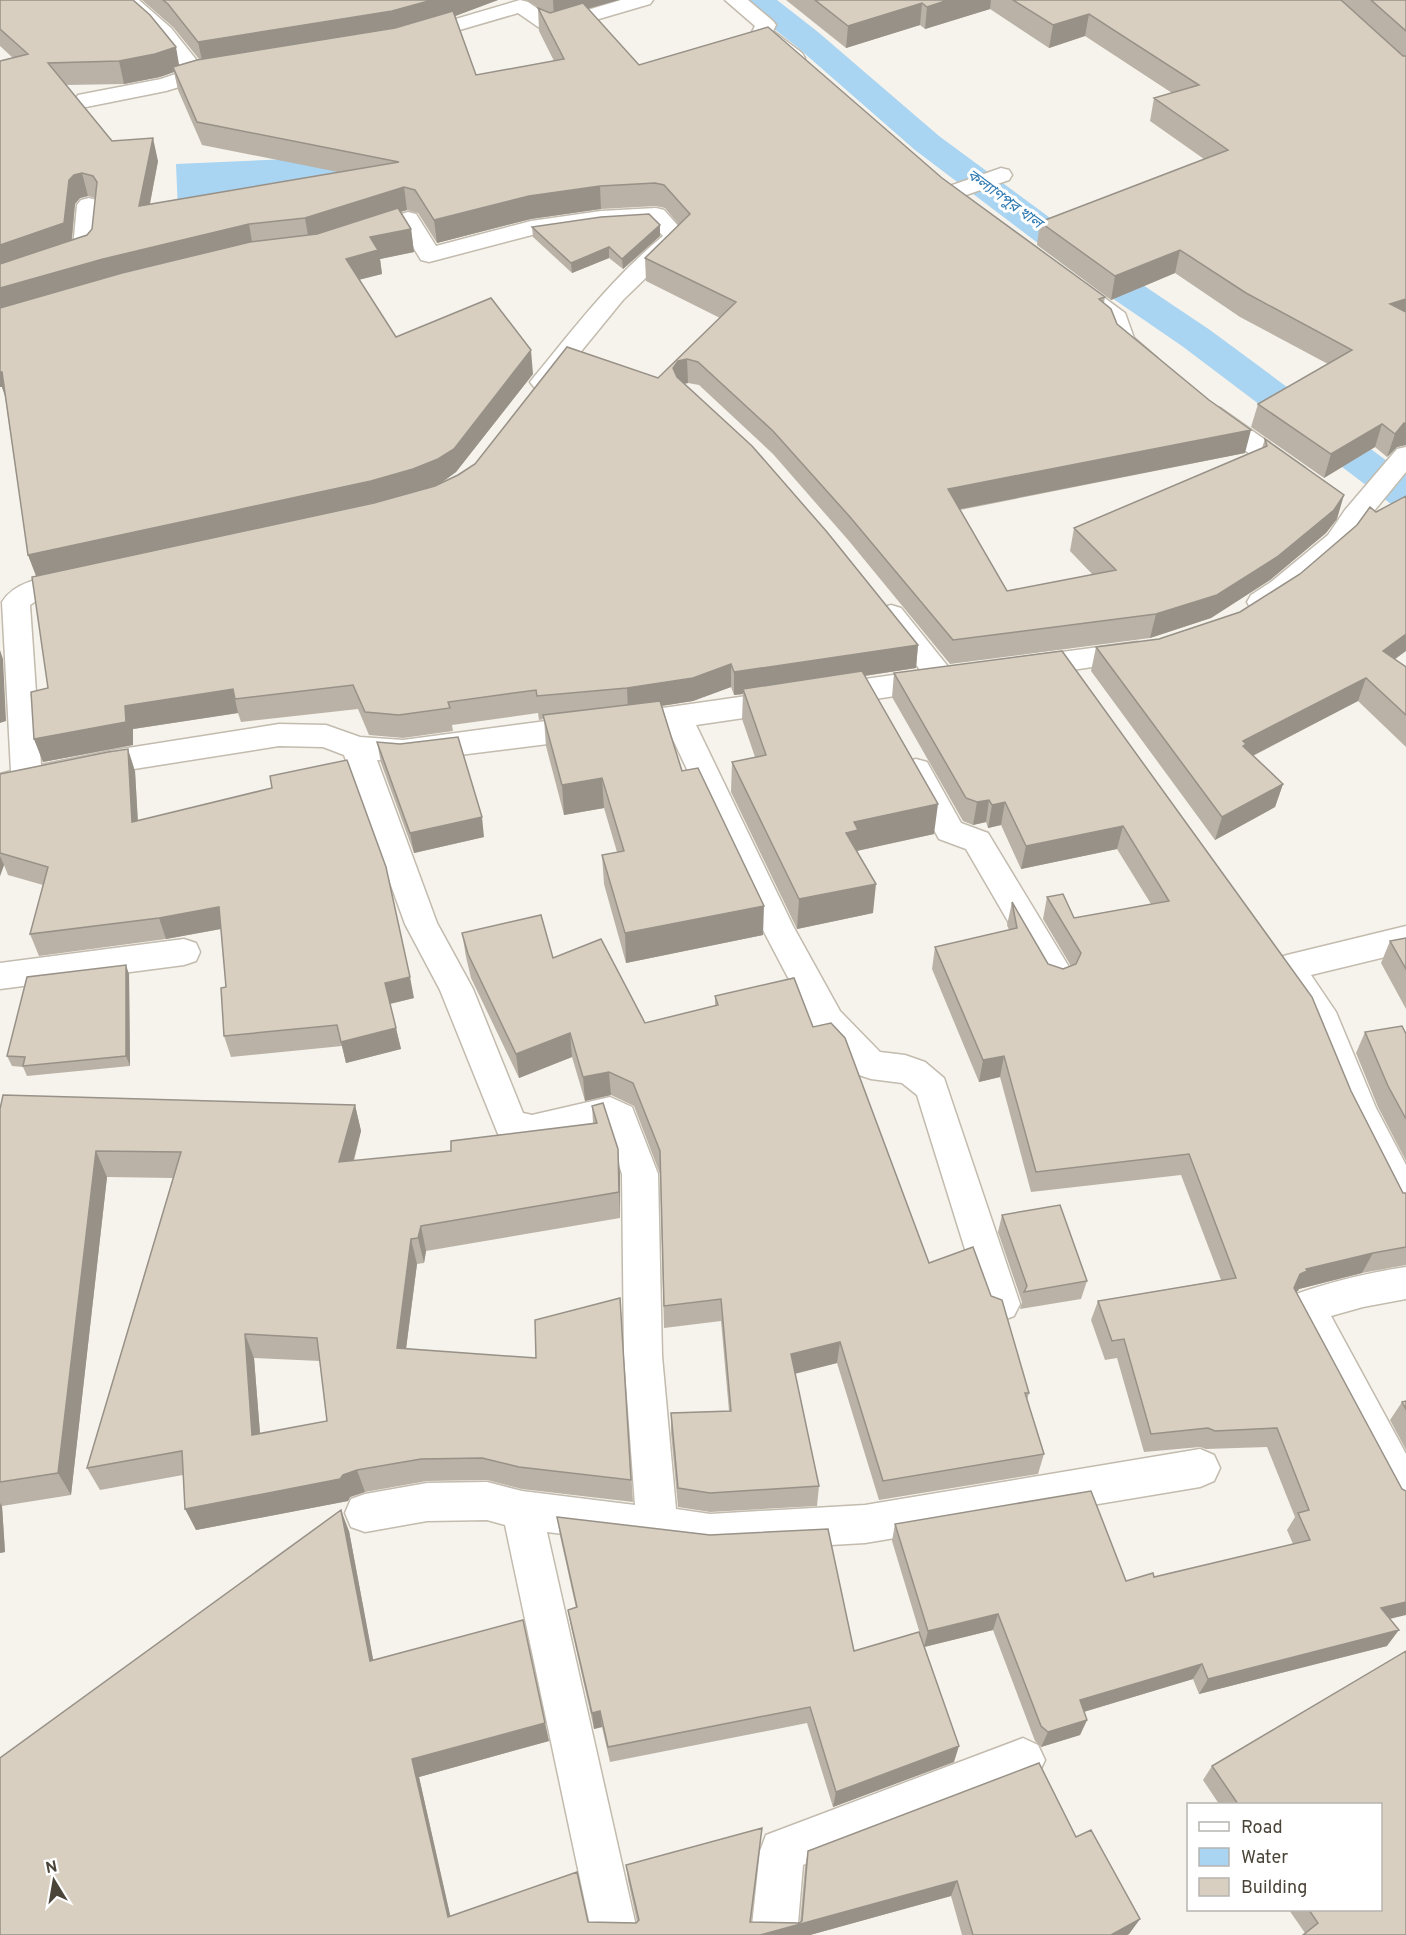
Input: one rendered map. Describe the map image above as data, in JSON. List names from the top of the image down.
{
  "water": ["কল্যাণপুর খাল"],
  "legend": ["Road", "Water", "Building"],
  "north": "top"
}
